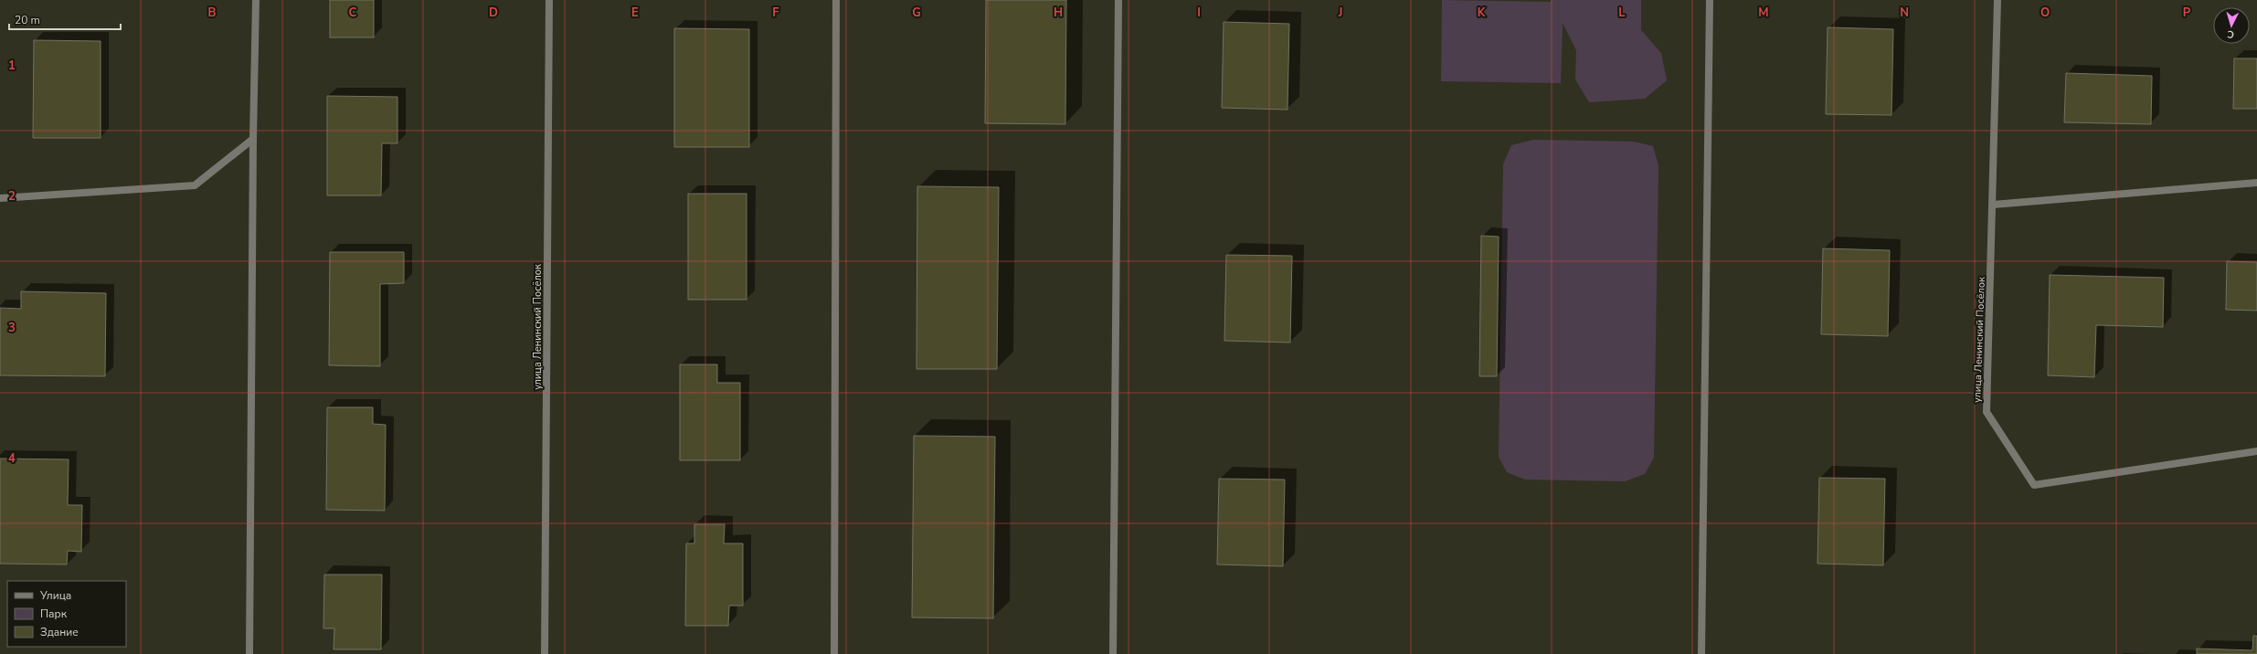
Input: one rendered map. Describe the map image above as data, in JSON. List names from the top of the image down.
{
  "streets": {
    "street": ["улица Ленинский Посёлок"]
  },
  "legend": ["Улица", "Парк", "Здание"],
  "scale_bar": "20 m",
  "north": "bottom",
  "grid": {
    "columns": [
      "B",
      "C",
      "D",
      "E",
      "F",
      "G",
      "H",
      "I",
      "J",
      "K",
      "L",
      "M",
      "N",
      "O",
      "P"
    ],
    "rows": [
      "1",
      "2",
      "3",
      "4"
    ]
  }
}
